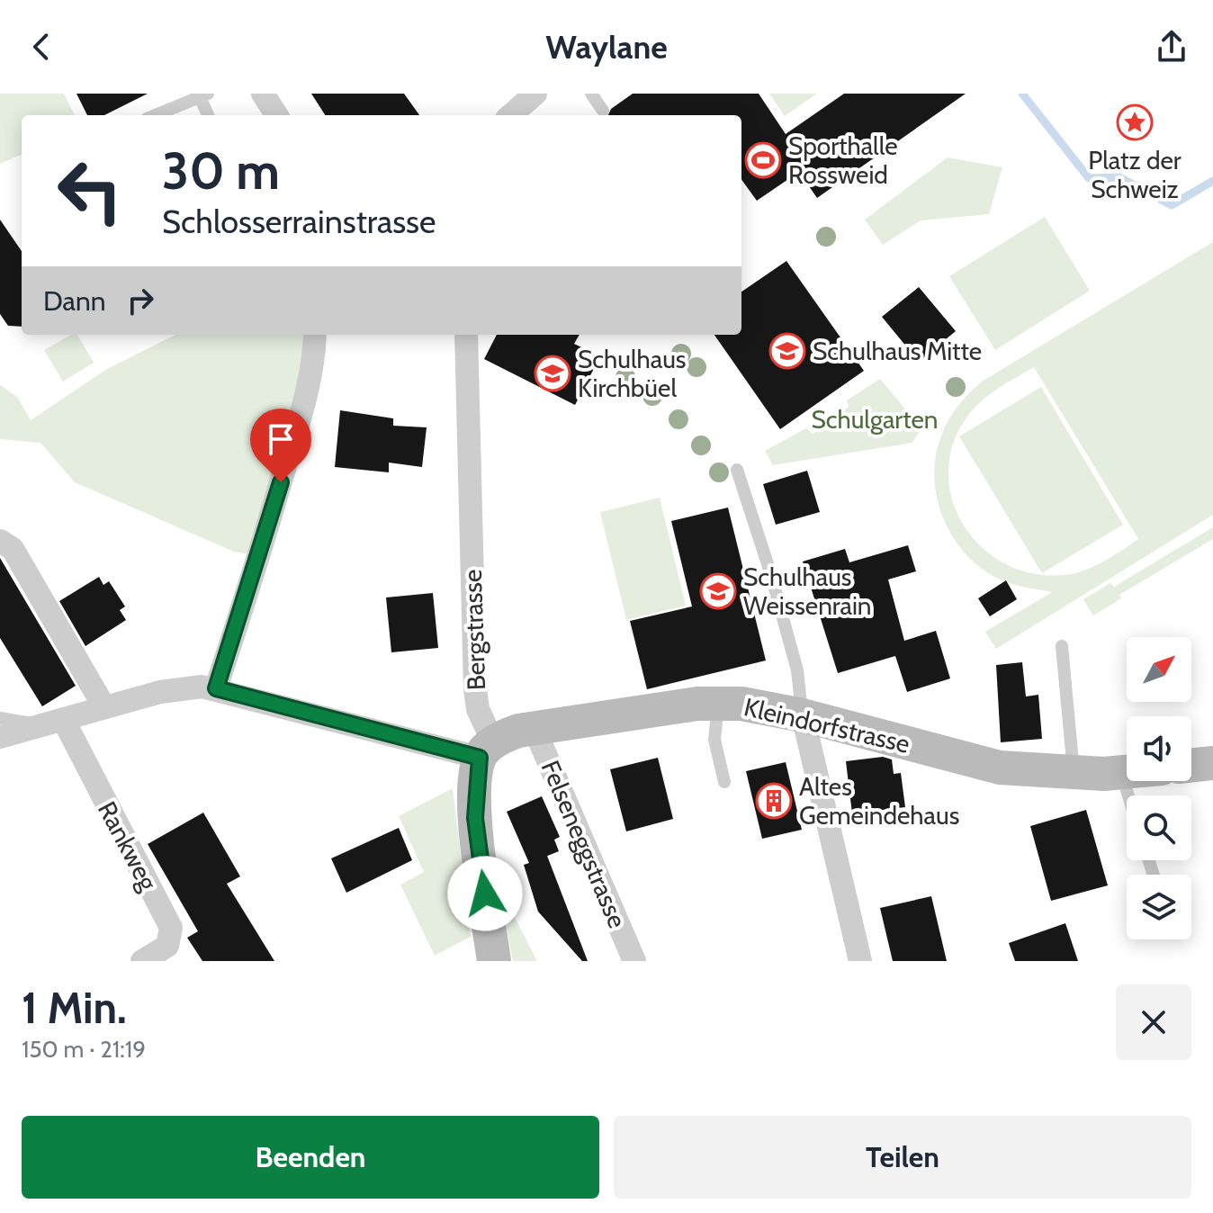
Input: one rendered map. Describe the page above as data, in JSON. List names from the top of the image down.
{
  "streets": {
    "street": [
      "Bergstrasse",
      "Kleindorfstrasse",
      "Felseneggstrasse",
      "Rankweg"
    ]
  },
  "crossings": [
    ["Bergstrasse", "Kleindorfstrasse"],
    ["Kleindorfstrasse", "Felseneggstrasse"]
  ],
  "parks": ["Schulgarten"],
  "places": {
    "place": ["Platz der Schweiz"],
    "sports": ["Sporthalle Rossweid"],
    "school or university": ["Schulhaus Mitte", "Schulhaus Kirchbüel", "Schulhaus Weissenrain"],
    "building": ["Altes Gemeindehaus"]
  },
  "north": "top right",
  "page": {
    "header": "Waylane",
    "turn": ["30 m", "Schlosserrainstrasse"],
    "then": "Dann",
    "heading": ["1 Min.", "150 m · 21:19"],
    "buttons": ["Beenden", "Teilen"]
  }
}
